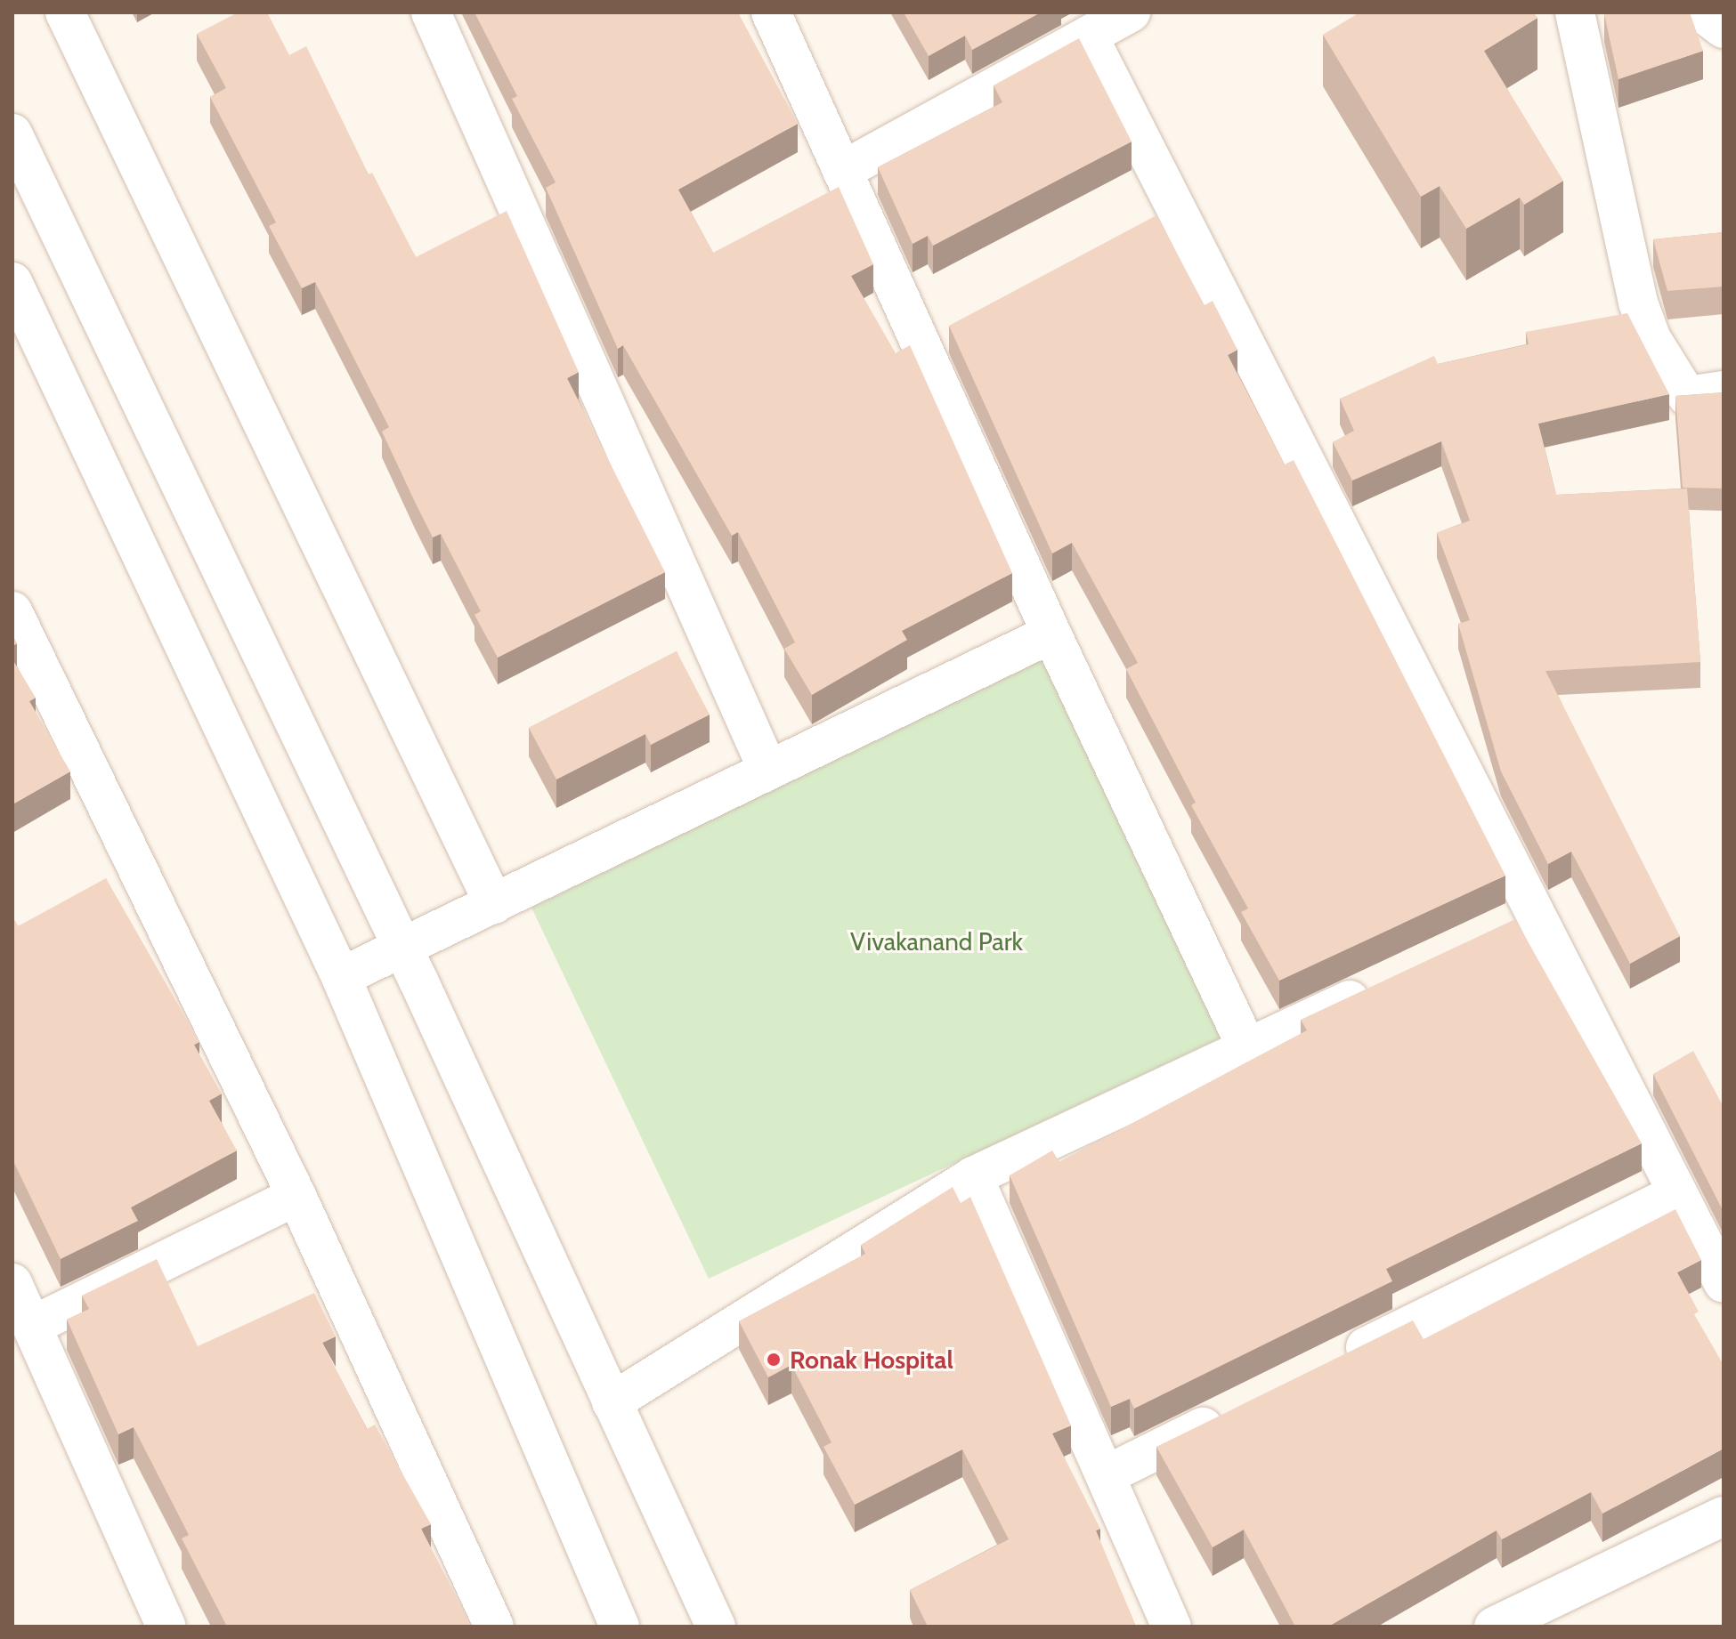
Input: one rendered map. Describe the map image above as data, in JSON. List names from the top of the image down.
{
  "parks": ["Vivakanand Park"],
  "places": ["Ronak Hospital"]
}
